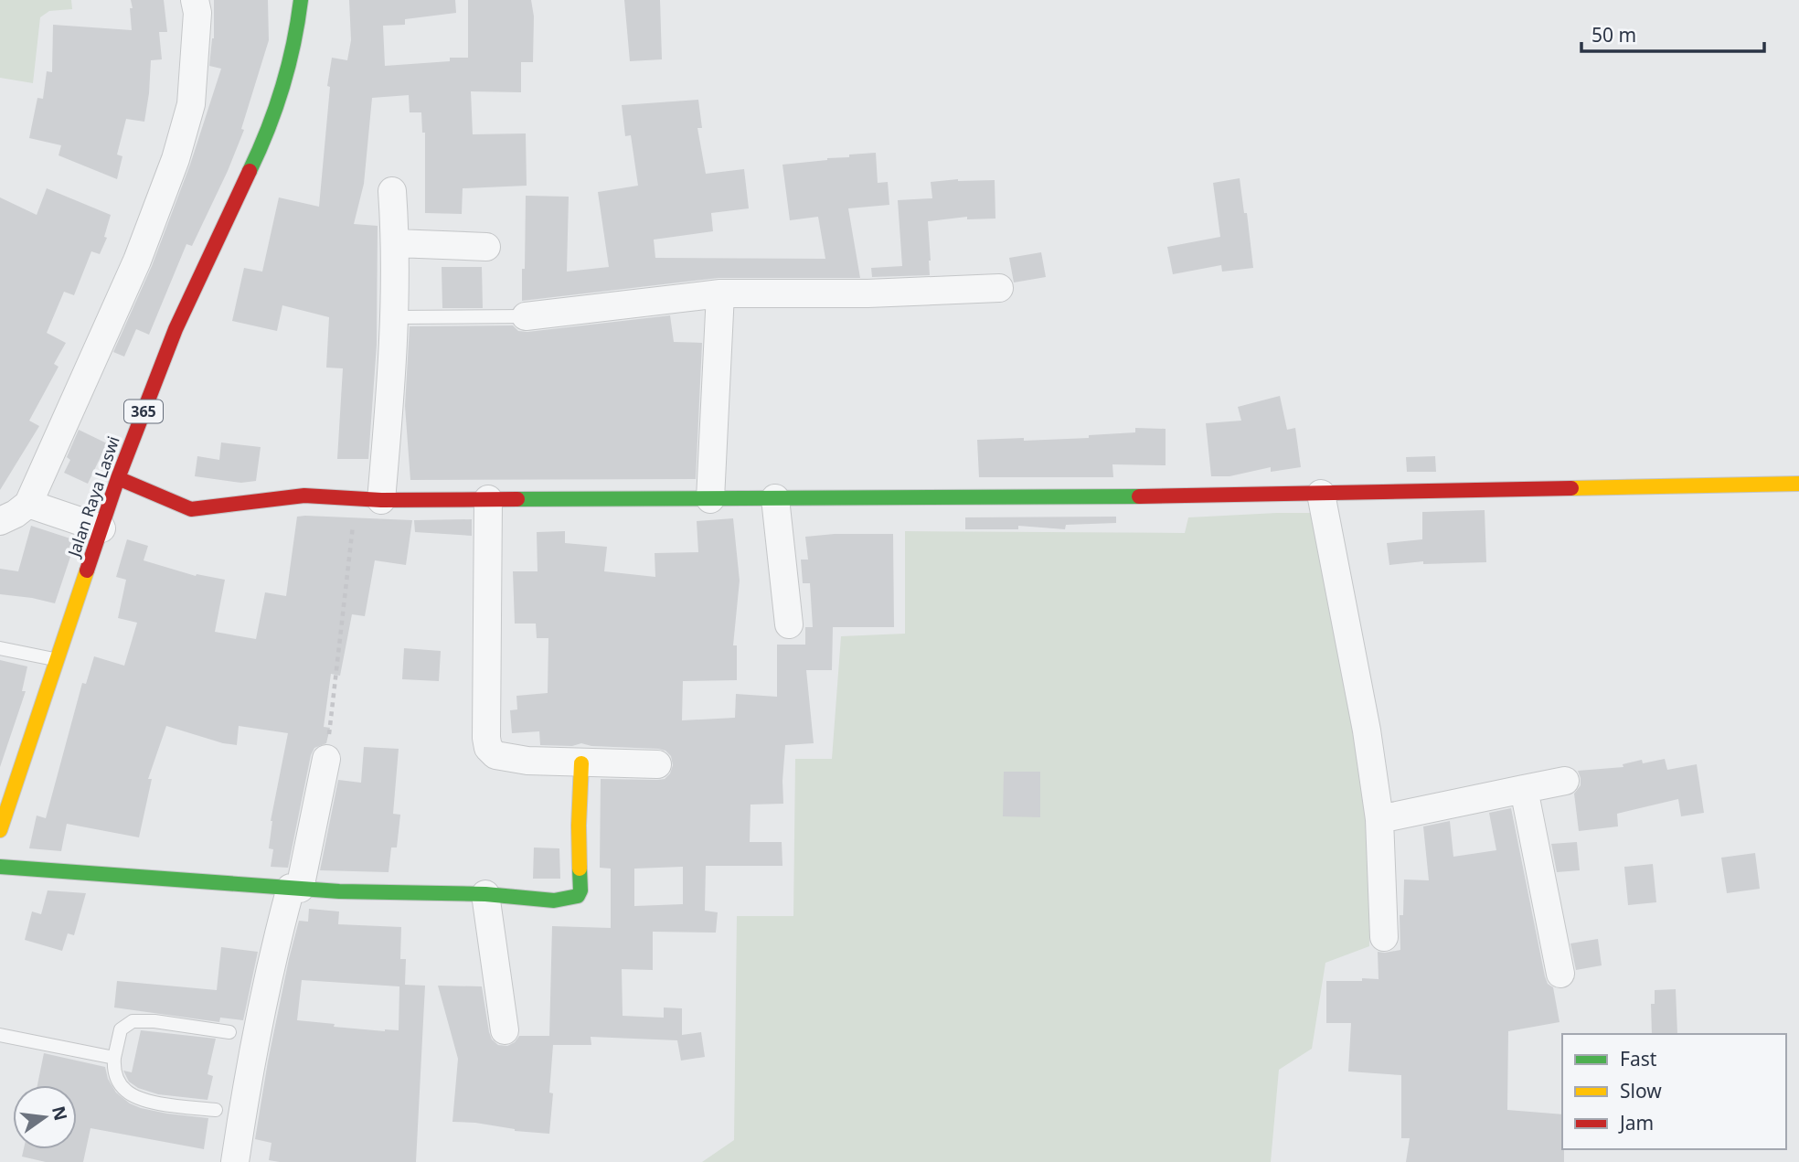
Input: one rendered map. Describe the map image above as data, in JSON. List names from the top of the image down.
{
  "streets": {
    "street": ["365", "Jalan Raya Laswi"]
  },
  "legend": ["Fast", "Slow", "Jam"],
  "scale_bar": "50 m",
  "north": "right"
}
